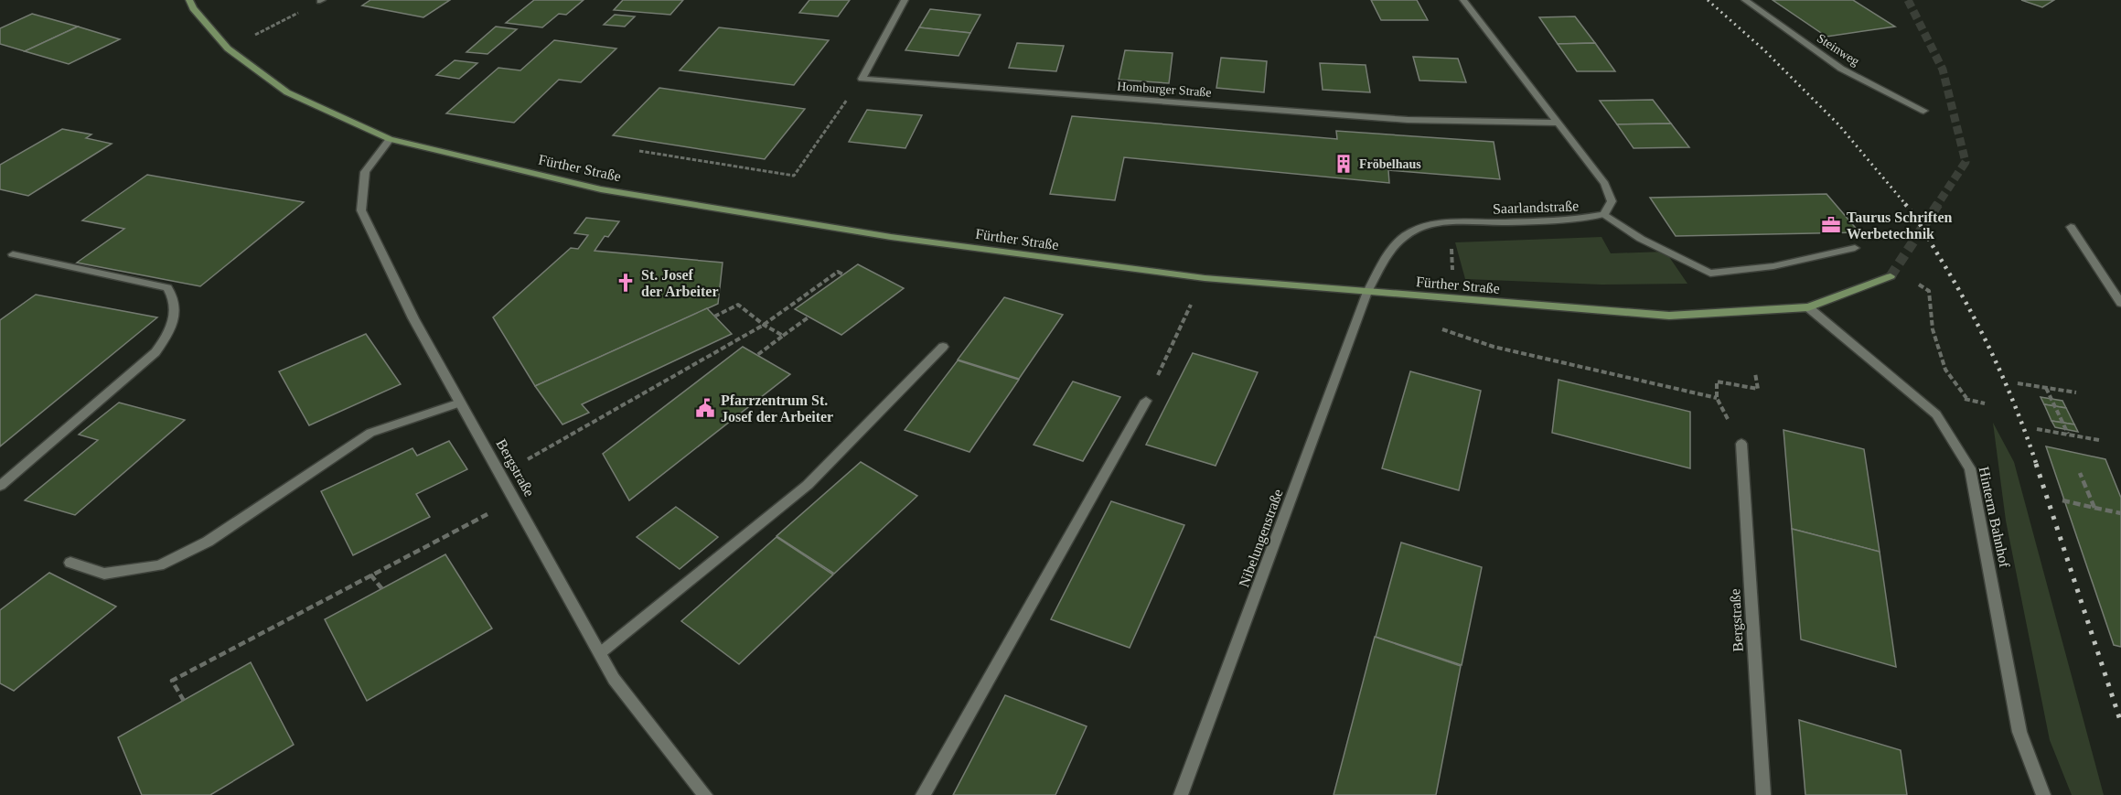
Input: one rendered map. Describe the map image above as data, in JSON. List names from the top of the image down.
{
  "streets": {
    "main road": ["Fürther Straße"],
    "street": [
      "Steinweg",
      "Homburger Straße",
      "Saarlandstraße",
      "Bergstraße",
      "Hinterm Bahnhof",
      "Nibelungenstraße"
    ]
  },
  "crossings": [
    ["Fürther Straße", "Saarlandstraße"],
    ["Fürther Straße", "Bergstraße"],
    ["Fürther Straße", "Hinterm Bahnhof"],
    ["Fürther Straße", "Nibelungenstraße"],
    ["Saarlandstraße", "Nibelungenstraße"]
  ],
  "places": {
    "building": ["Fröbelhaus"],
    "office": ["Taurus Schriften Werbetechnik"],
    "church": ["St. Josef der Arbeiter"],
    "public building": ["Pfarrzentrum St. Josef der Arbeiter"]
  }
}
